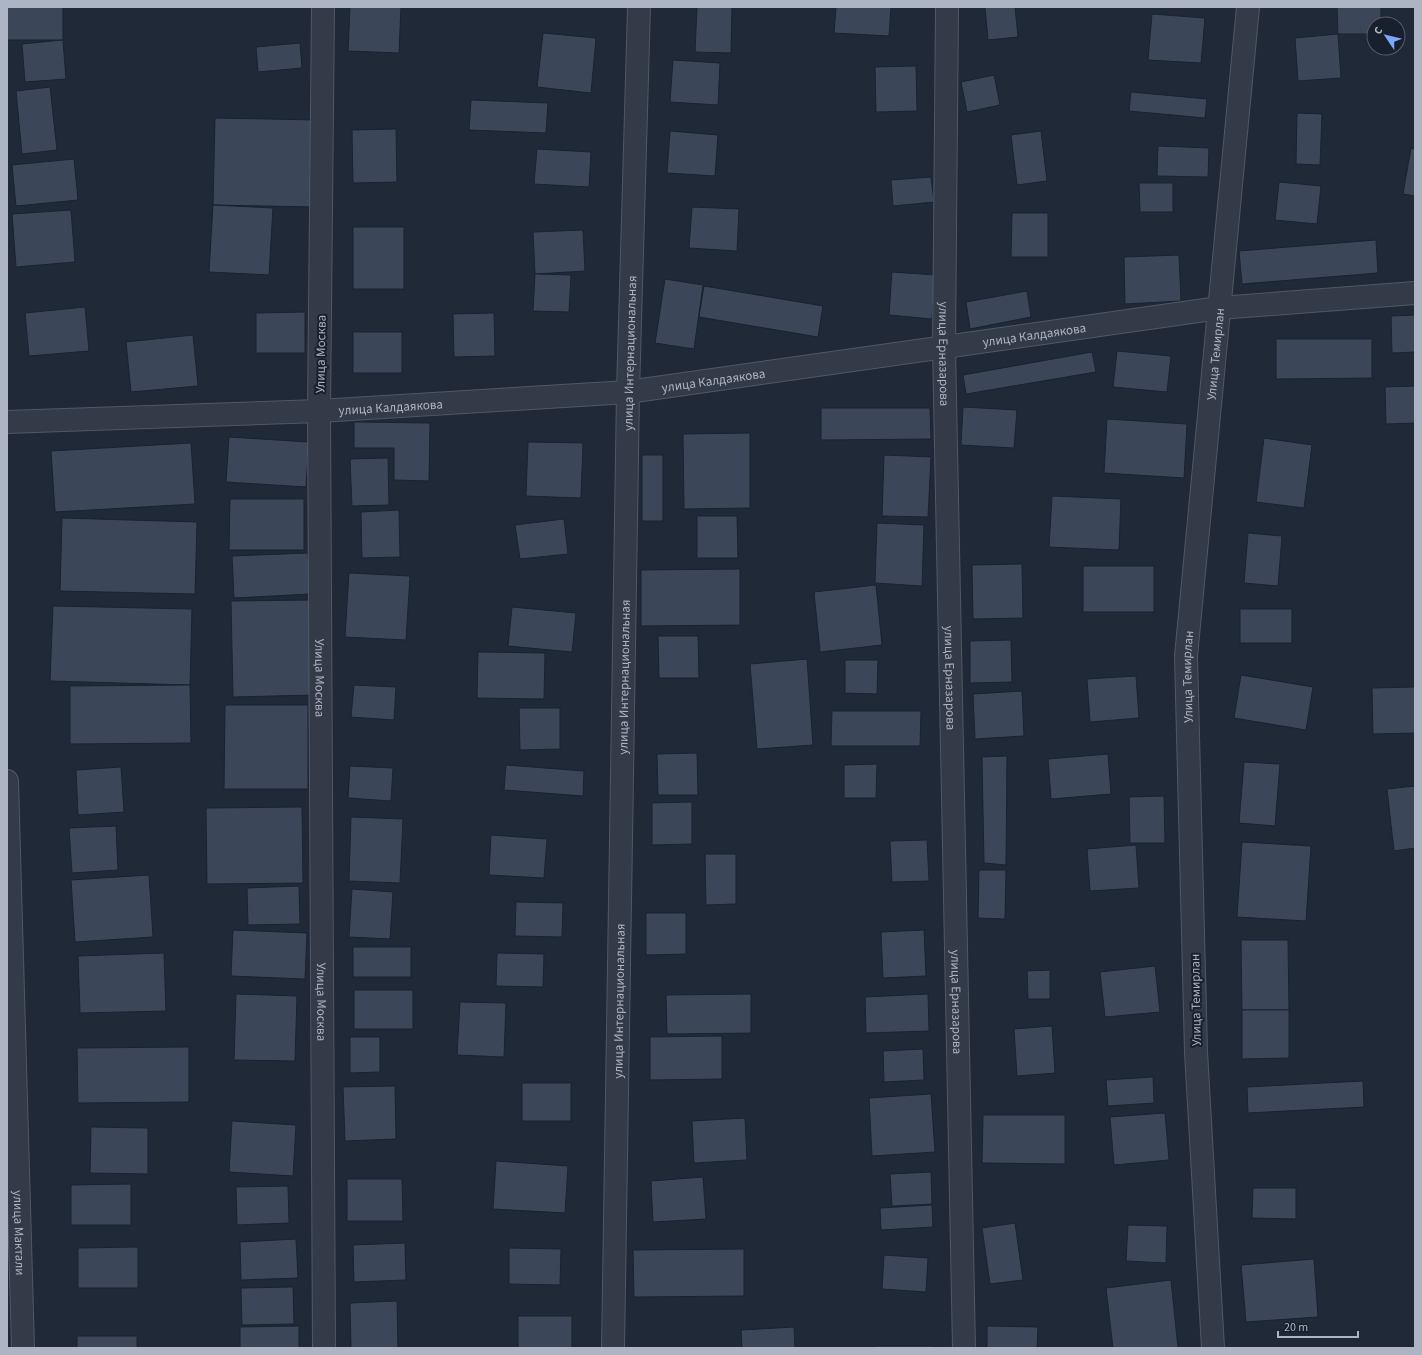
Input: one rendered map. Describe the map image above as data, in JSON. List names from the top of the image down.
{
  "streets": {
    "street": [
      "улица Калдаякова",
      "Улица Москва",
      "улица Интернациональная",
      "улица Ерназарова",
      "Улица Темирлан",
      "улица Мактали"
    ]
  },
  "crossings": [
    ["улица Калдаякова", "Улица Москва"],
    ["улица Калдаякова", "улица Интернациональная"],
    ["улица Калдаякова", "улица Ерназарова"],
    ["улица Калдаякова", "Улица Темирлан"]
  ],
  "scale_bar": "20 m",
  "north": "top left"
}
